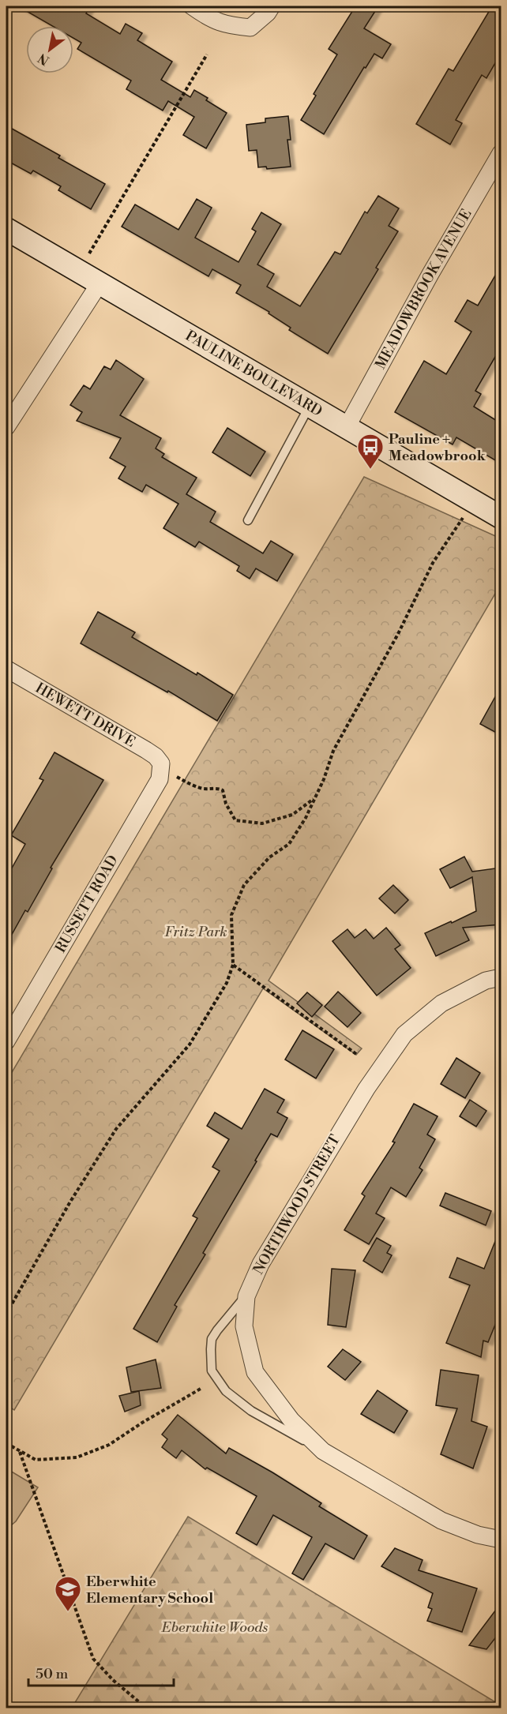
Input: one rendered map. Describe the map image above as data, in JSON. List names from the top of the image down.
{
  "streets": {
    "street": [
      "MEADOWBROOK AVENUE",
      "PAULINE BOULEVARD",
      "HEWETT DRIVE",
      "RUSSETT ROAD",
      "NORTHWOOD STREET"
    ]
  },
  "crossings": [
    ["MEADOWBROOK AVENUE", "PAULINE BOULEVARD"],
    ["HEWETT DRIVE", "RUSSETT ROAD"]
  ],
  "parks": ["Fritz Park", "Eberwhite Woods"],
  "places": {
    "bus stop": ["Pauline + Meadowbrook"],
    "school or university": ["Eberwhite Elementary School"]
  },
  "scale_bar": "50 m",
  "north": "bottom left"
}
